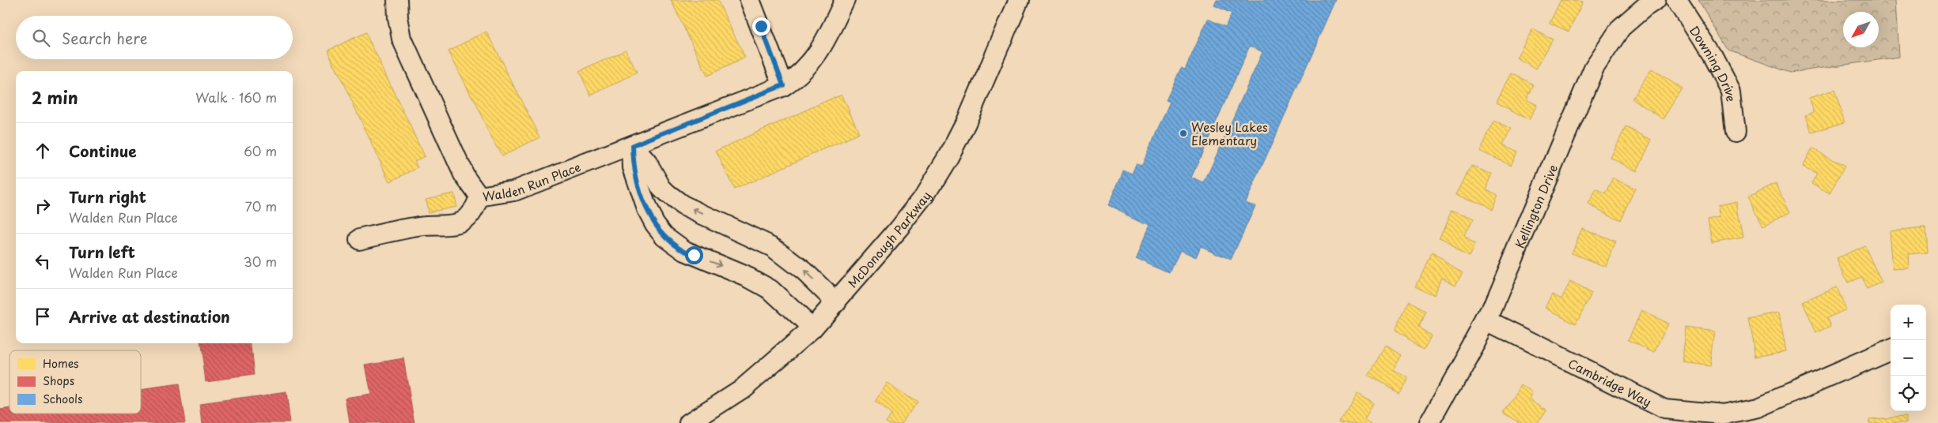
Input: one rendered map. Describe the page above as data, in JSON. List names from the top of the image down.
{
  "streets": {
    "street": [
      "Downing Drive",
      "Walden Run Place",
      "Kellington Drive",
      "McDonough Parkway",
      "Cambridge Way"
    ]
  },
  "crossings": [
    ["Kellington Drive", "Cambridge Way"]
  ],
  "places": ["Wesley Lakes Elementary"],
  "legend": ["Homes", "Shops", "Schools"],
  "north": "bottom left",
  "page": {
    "search": "Search here",
    "heading": ["2 min", "Walk · 160 m"],
    "list": [
      ["Continue", "60 m"],
      ["Turn right", "Walden Run Place", "70 m"],
      ["Turn left", "Walden Run Place", "30 m"],
      "Arrive at destination"
    ],
    "map_buttons": ["+", "−"]
  }
}
